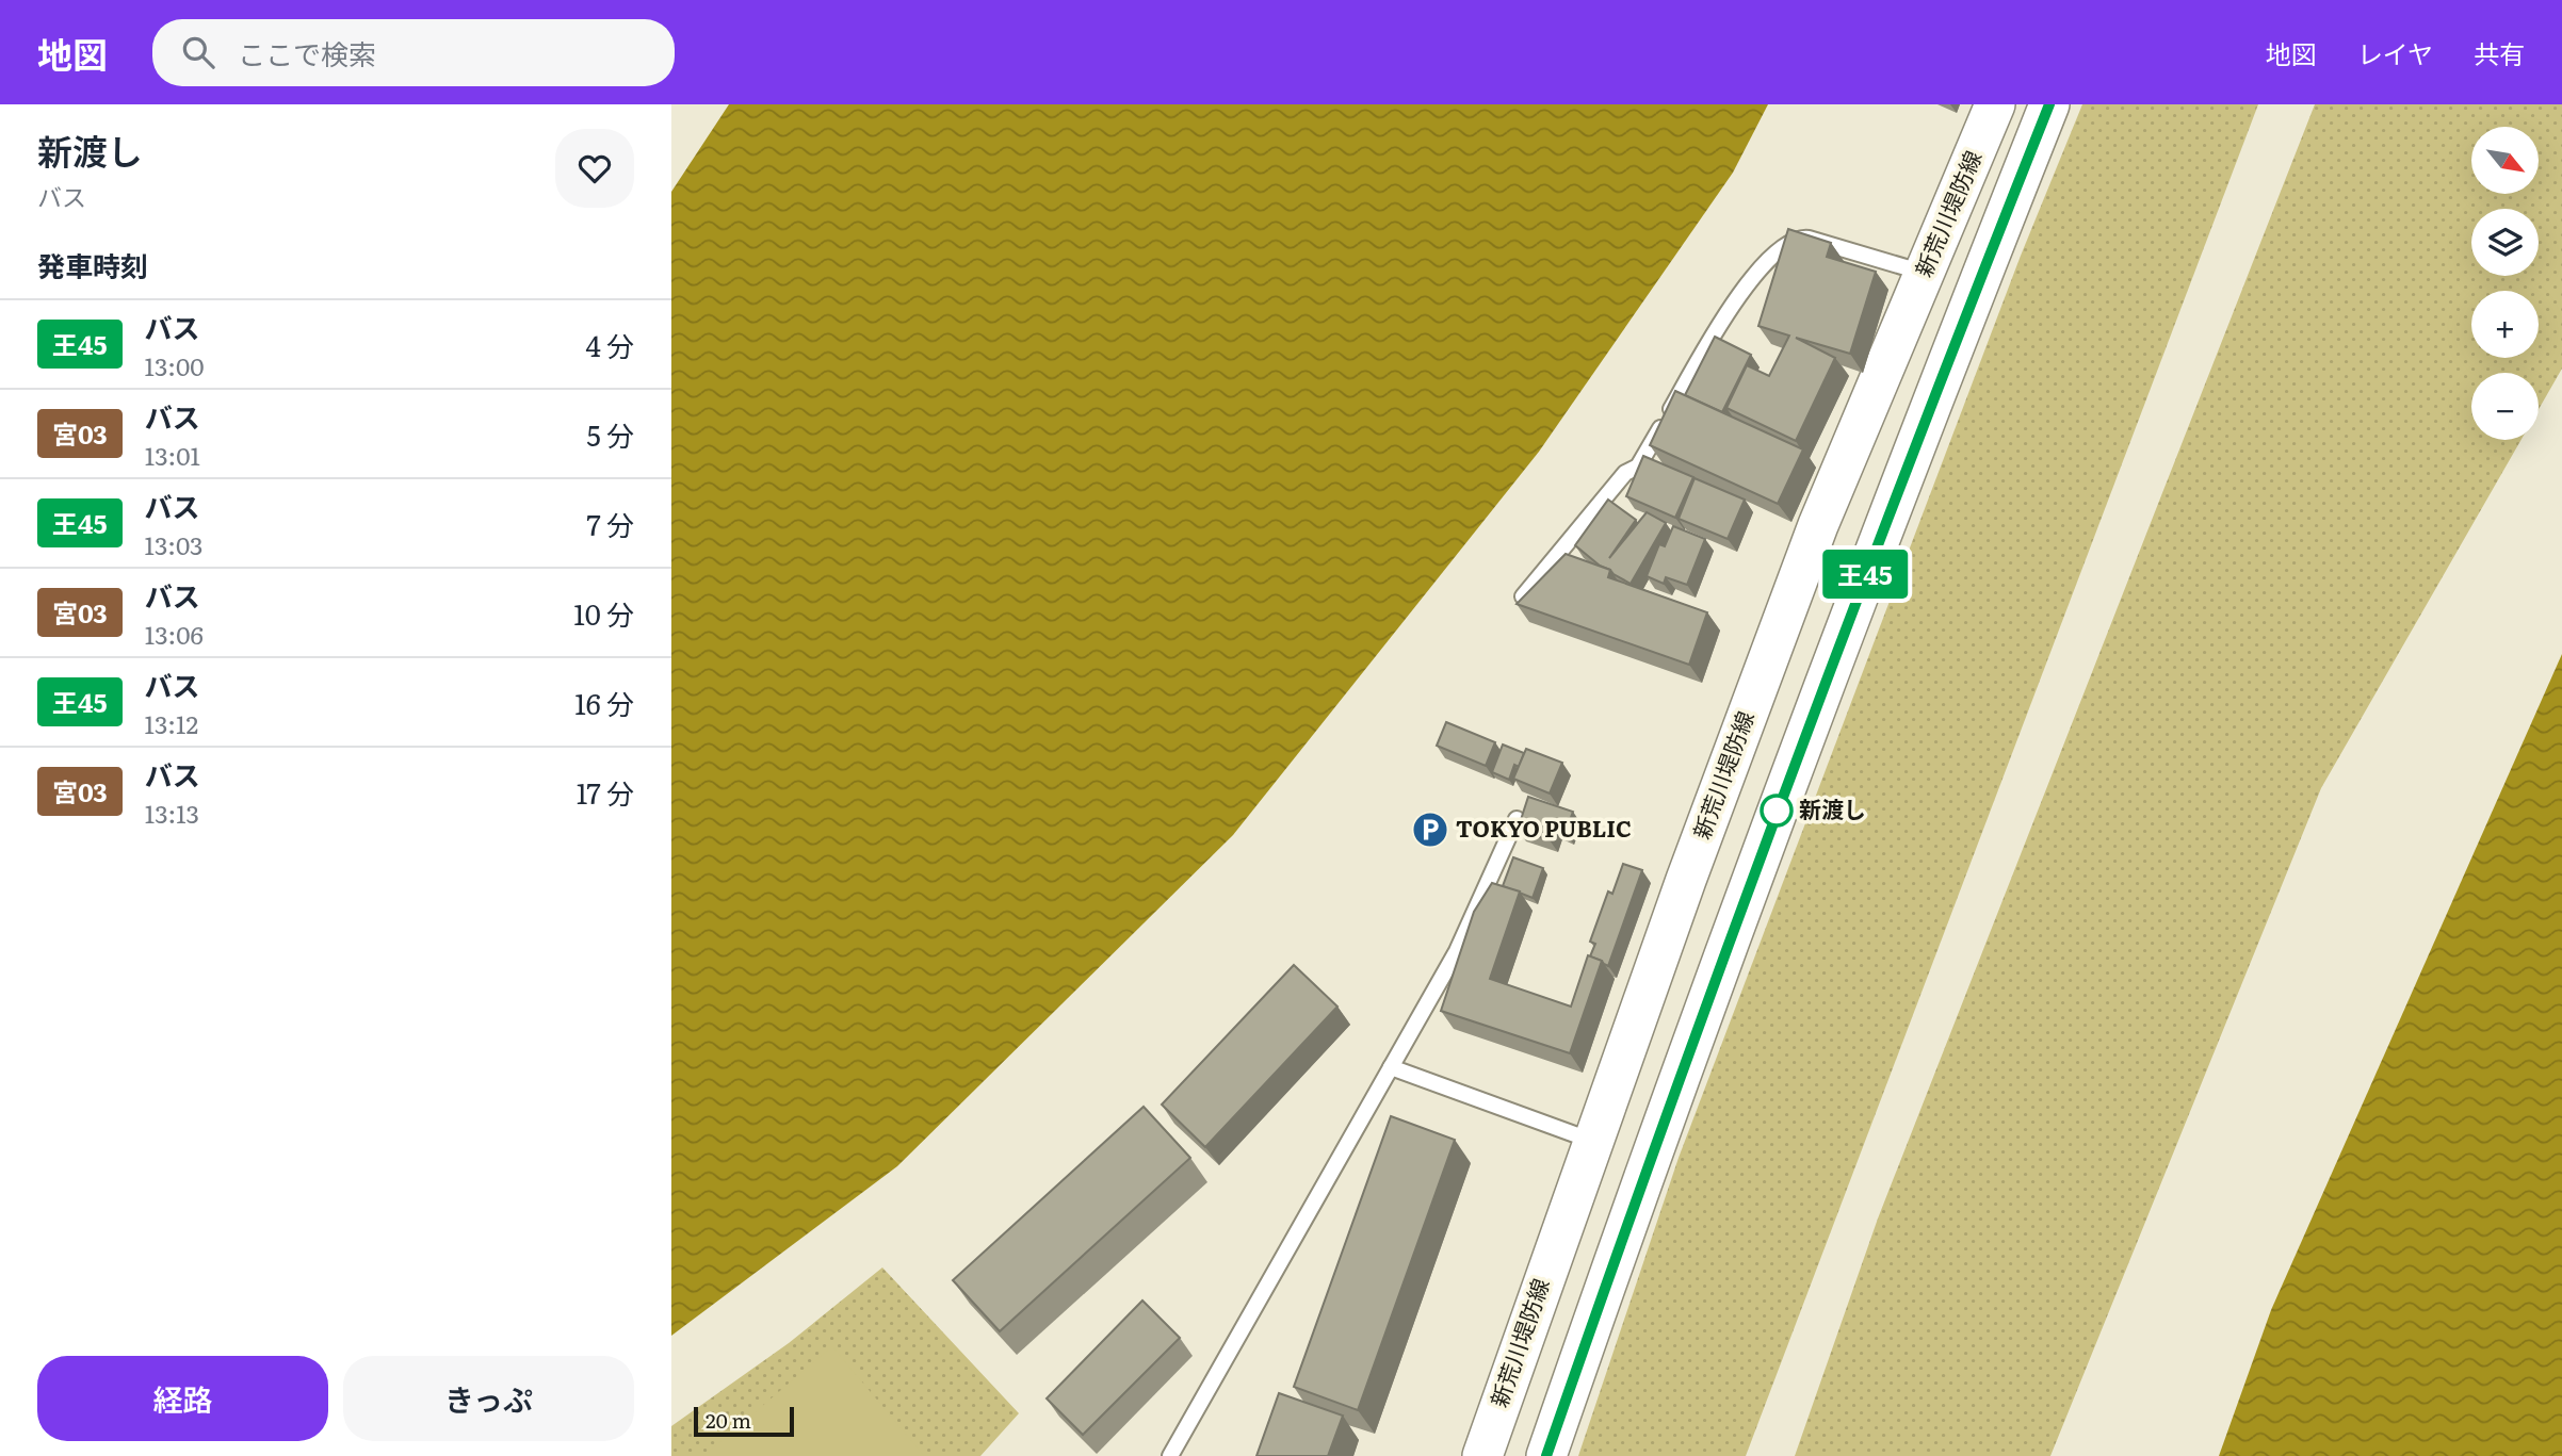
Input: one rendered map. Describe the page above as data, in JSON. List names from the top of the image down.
{
  "streets": {
    "main road": ["新荒川堤防線"]
  },
  "places": {
    "other": ["新渡し"],
    "parking": ["TOKYO PUBLIC"]
  },
  "lines": ["bus line 王45"],
  "scale_bar": "20 m",
  "north": "bottom right",
  "page": {
    "header": "地図",
    "search": "ここで検索",
    "nav": ["地図", "レイヤ", "共有"],
    "heading": [
      ["新渡し", "バス"],
      "発車時刻"
    ],
    "on_map": "王45",
    "map_buttons": ["+", "−"],
    "list": [
      {
        "mark": "王45",
        "name": "バス",
        "note": "13:00",
        "value": "4 分"
      },
      {
        "mark": "宮03",
        "name": "バス",
        "note": "13:01",
        "value": "5 分"
      },
      {
        "mark": "王45",
        "name": "バス",
        "note": "13:03",
        "value": "7 分"
      },
      {
        "mark": "宮03",
        "name": "バス",
        "note": "13:06",
        "value": "10 分"
      },
      {
        "mark": "王45",
        "name": "バス",
        "note": "13:12",
        "value": "16 分"
      },
      {
        "mark": "宮03",
        "name": "バス",
        "note": "13:13",
        "value": "17 分"
      }
    ],
    "buttons": ["経路", "きっぷ"],
    "scale": "20 m"
  }
}
